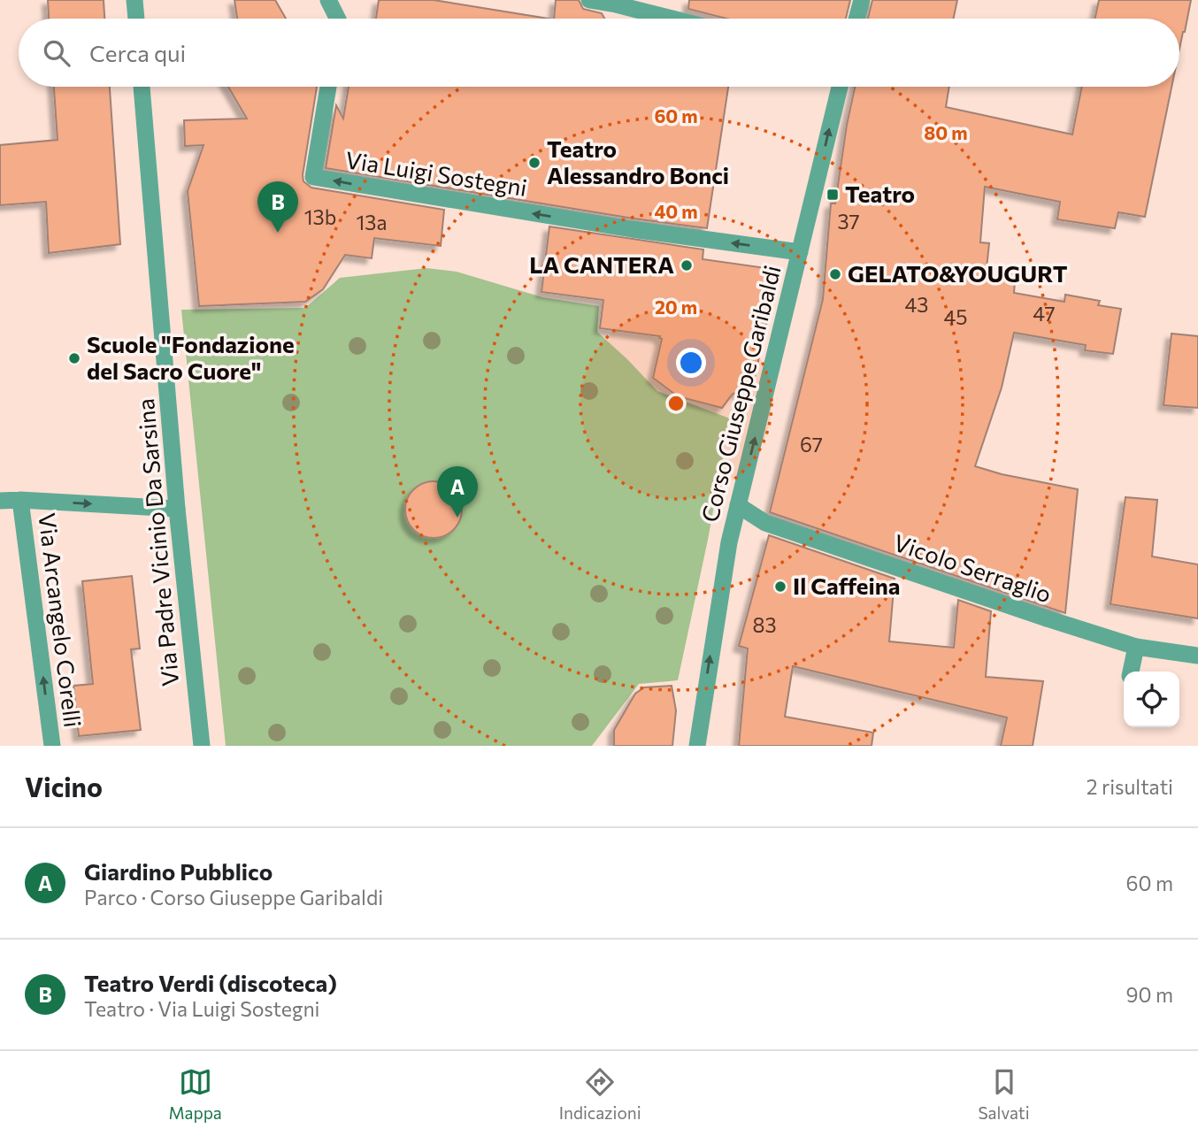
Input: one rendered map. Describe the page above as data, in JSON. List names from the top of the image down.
{
  "streets": {
    "street": [
      "Via Luigi Sostegni",
      "Corso Giuseppe Garibaldi",
      "Via Padre Vicinio Da Sarsina",
      "Vicolo Serraglio",
      "Via Arcangelo Corelli"
    ]
  },
  "crossings": [
    ["Via Luigi Sostegni", "Corso Giuseppe Garibaldi"],
    ["Corso Giuseppe Garibaldi", "Vicolo Serraglio"]
  ],
  "one_way": ["Via Luigi Sostegni", "Corso Giuseppe Garibaldi", "Via Arcangelo Corelli"],
  "places": {
    "other": [
      "Teatro Alessandro Bonci",
      "LA CANTERA",
      "GELATO&YOUGURT",
      "Scuole \"Fondazione del Sacro Cuore\"",
      "Il Caffeina"
    ],
    "transit": ["Teatro"]
  },
  "house_numbers": [
    "13b",
    "37",
    "13a",
    "43",
    "47",
    "45",
    "67",
    "83"
  ],
  "page": {
    "search": "Cerca qui",
    "pins": ["B", "A"],
    "heading": ["Vicino", "2 risultati"],
    "list": [
      {
        "mark": "A",
        "name": "Giardino Pubblico",
        "note": "Parco · Corso Giuseppe Garibaldi",
        "value": "60 m"
      },
      {
        "mark": "B",
        "name": "Teatro Verdi (discoteca)",
        "note": "Teatro · Via Luigi Sostegni",
        "value": "90 m"
      }
    ],
    "nav": ["Mappa", "Indicazioni", "Salvati"]
  },
  "rings": [
    "60 m",
    "80 m",
    "40 m",
    "20 m"
  ]
}
